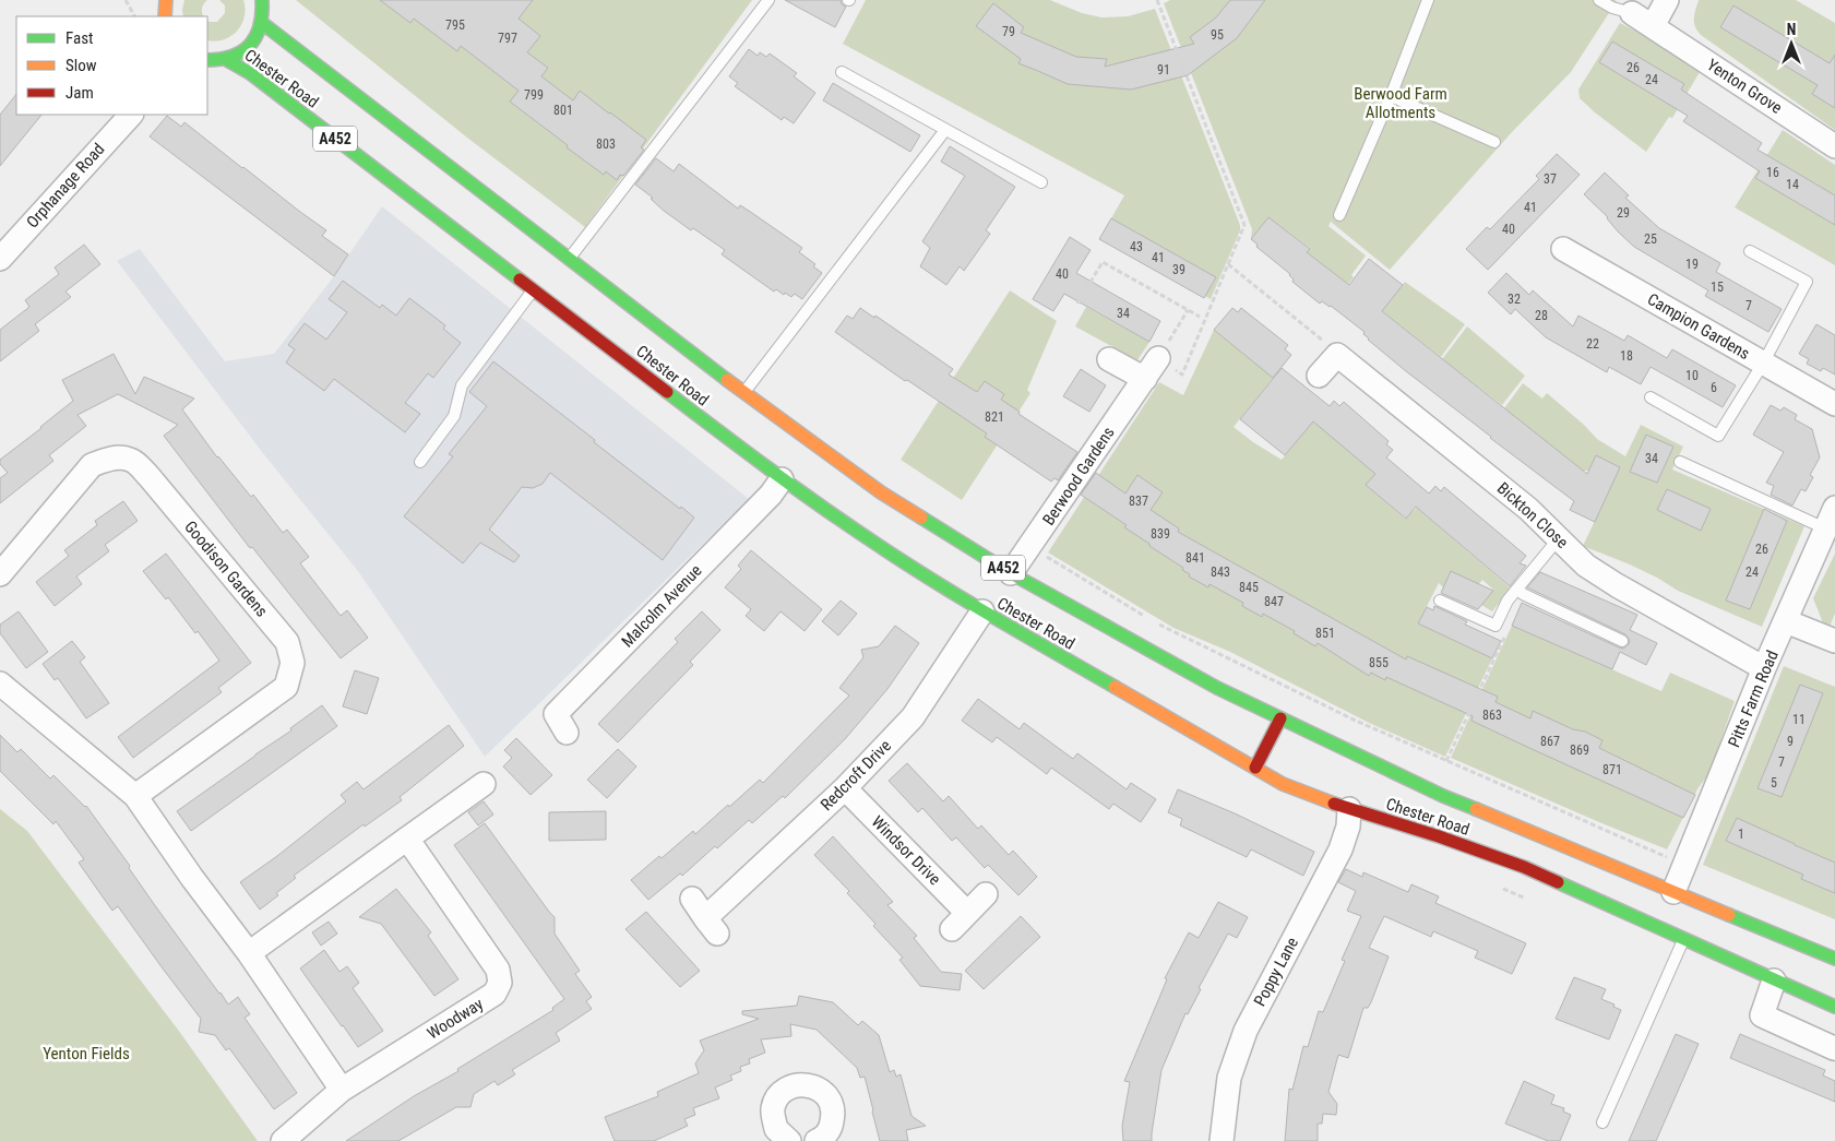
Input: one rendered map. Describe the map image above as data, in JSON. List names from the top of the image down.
{
  "streets": {
    "highway": ["Chester Road", "A452"],
    "street": [
      "Yenton Grove",
      "Orphanage Road",
      "Campion Gardens",
      "Berwood Gardens",
      "Bickton Close",
      "Goodison Gardens",
      "Malcolm Avenue",
      "Pitts Farm Road",
      "Redcroft Drive",
      "Windsor Drive",
      "Poppy Lane",
      "Woodway"
    ]
  },
  "crossings": [
    ["Chester Road", "Berwood Gardens"],
    ["Chester Road", "Malcolm Avenue"],
    ["Chester Road", "Pitts Farm Road"],
    ["Chester Road", "Redcroft Drive"],
    ["Chester Road", "Poppy Lane"],
    ["Bickton Close", "Pitts Farm Road"],
    ["Redcroft Drive", "Windsor Drive"]
  ],
  "parks": ["Berwood Farm Allotments", "Yenton Fields"],
  "house_numbers": [
    "795",
    "79",
    "95",
    "797",
    "26",
    "91",
    "24",
    "799",
    "801",
    "803",
    "16",
    "37",
    "14",
    "41",
    "29",
    "40",
    "25",
    "43",
    "41",
    "19",
    "39",
    "40",
    "15",
    "32",
    "7",
    "34",
    "28",
    "22",
    "18",
    "10",
    "6",
    "821",
    "34",
    "837",
    "839",
    "26",
    "841",
    "843",
    "24",
    "845",
    "847",
    "851",
    "855",
    "863",
    "11",
    "867",
    "9",
    "869",
    "7",
    "871",
    "5",
    "1"
  ],
  "legend": ["Fast", "Slow", "Jam"],
  "north": "top"
}
